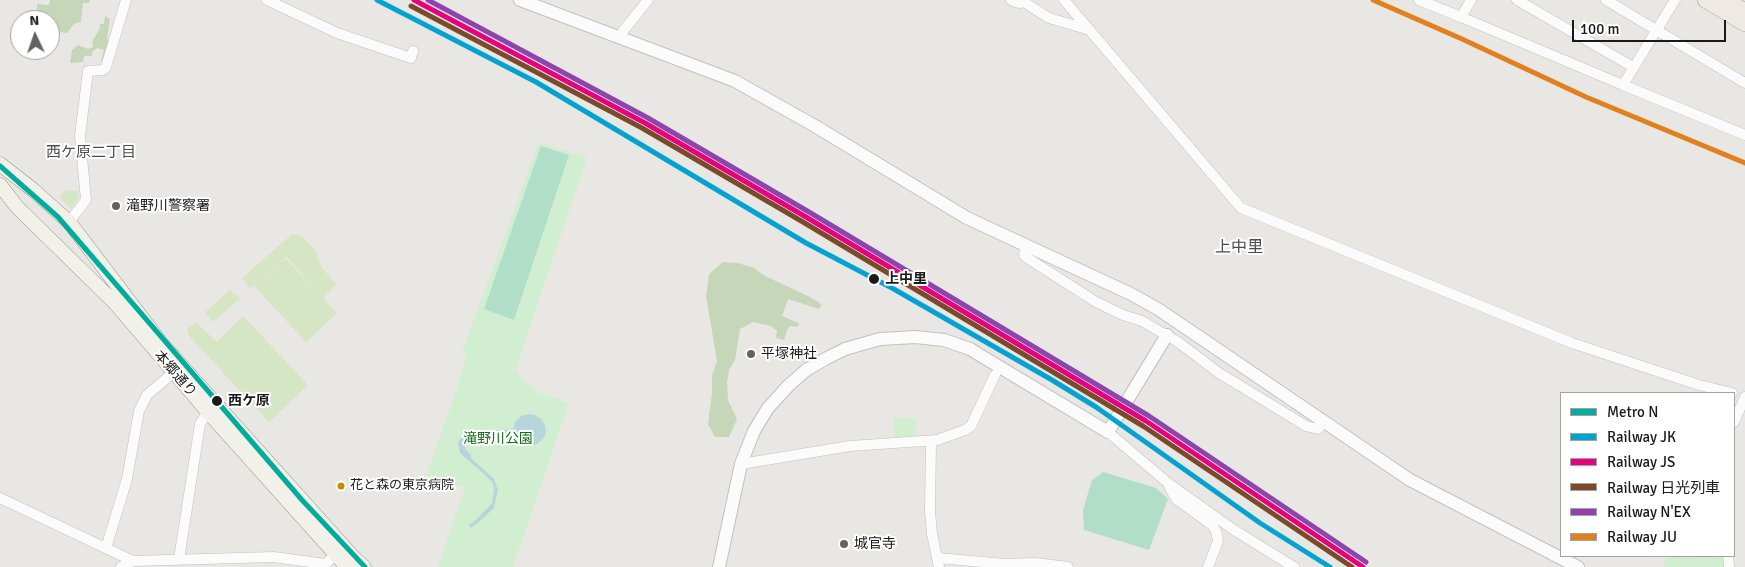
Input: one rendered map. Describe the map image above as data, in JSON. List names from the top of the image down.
{
  "streets": {
    "main road": ["本郷通り"]
  },
  "districts": ["西ケ原二丁目", "上中里"],
  "parks": ["滝野川公園"],
  "places": [
    "滝野川警察署",
    "上中里",
    "平塚神社",
    "西ケ原",
    "花と森の東京病院",
    "城官寺"
  ],
  "lines": [
    "rail line JK",
    "rail line JS",
    "rail line N'EX",
    "rail line JU",
    "rail line 日光列車",
    "metro line N"
  ],
  "legend": [
    "Metro N",
    "Railway JK",
    "Railway JS",
    "Railway 日光列車",
    "Railway N'EX",
    "Railway JU"
  ],
  "scale_bar": "100 m",
  "north": "top"
}
